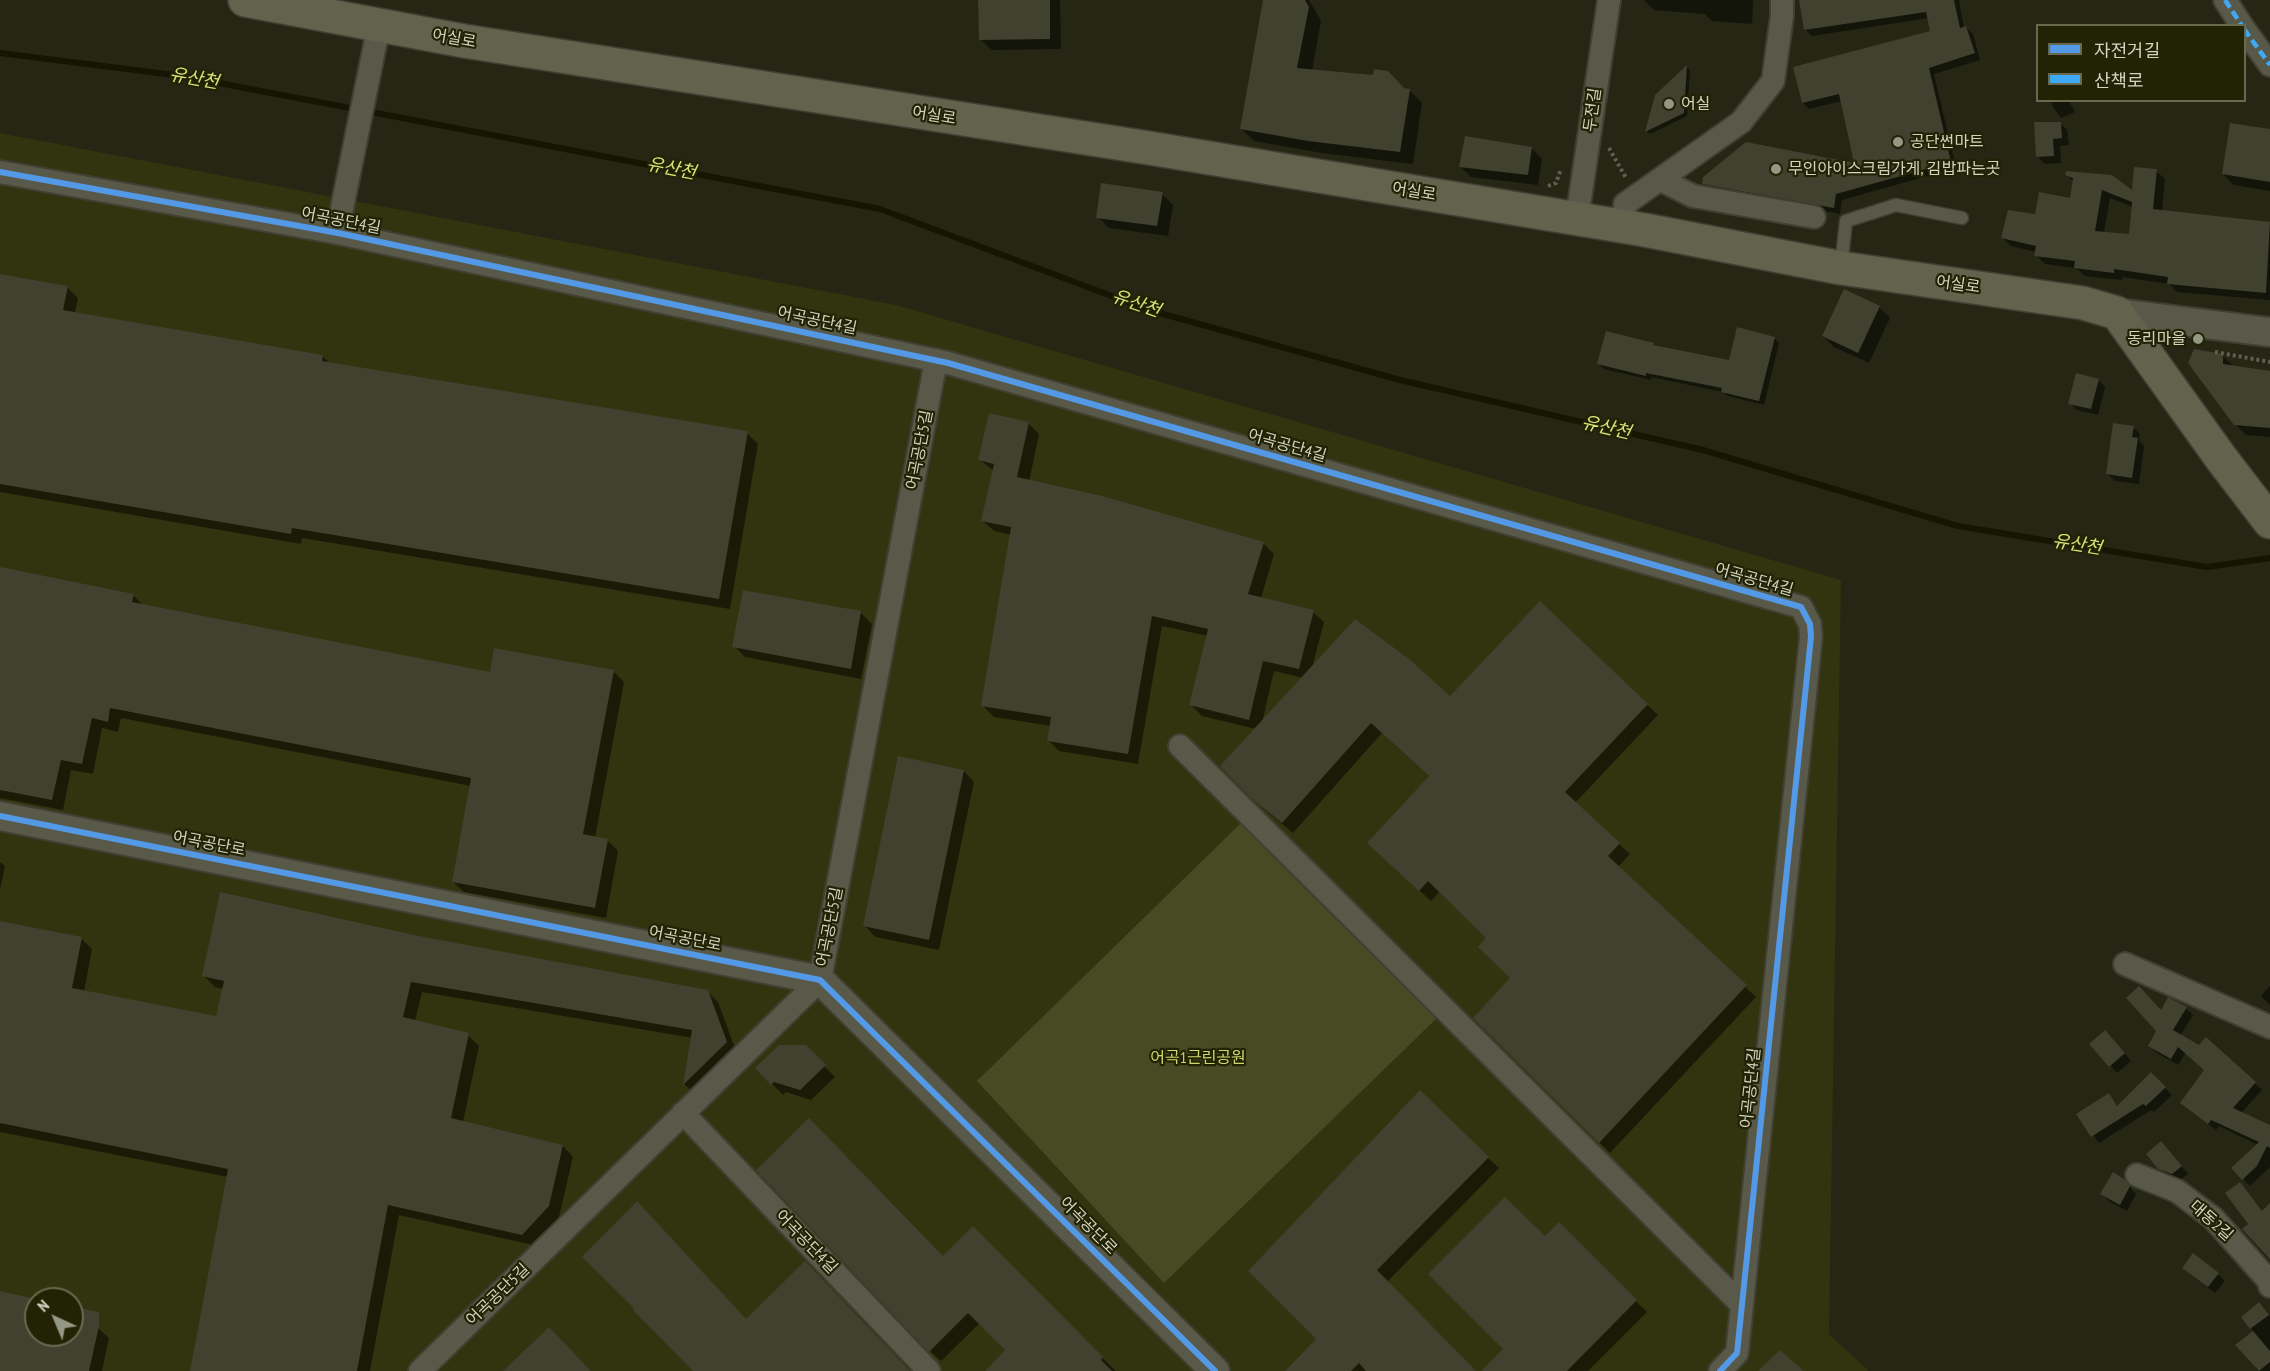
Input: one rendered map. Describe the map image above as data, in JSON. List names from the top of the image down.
{
  "streets": {
    "main road": ["어실로"],
    "street": [
      "두전길",
      "어곡공단4길",
      "어곡공단5길",
      "어곡공단로",
      "대동2길"
    ]
  },
  "crossings": [
    ["어실로", "두전길"],
    ["어곡공단4길", "어곡공단5길"],
    ["어곡공단5길", "어곡공단로"]
  ],
  "water": ["유산천"],
  "parks": ["어곡1근린공원"],
  "places": [
    "어실",
    "공단썬마트",
    "무인아이스크림가게, 김밥파는곳",
    "동리마을"
  ],
  "legend": ["자전거길", "산책로"],
  "north": "top left"
}
